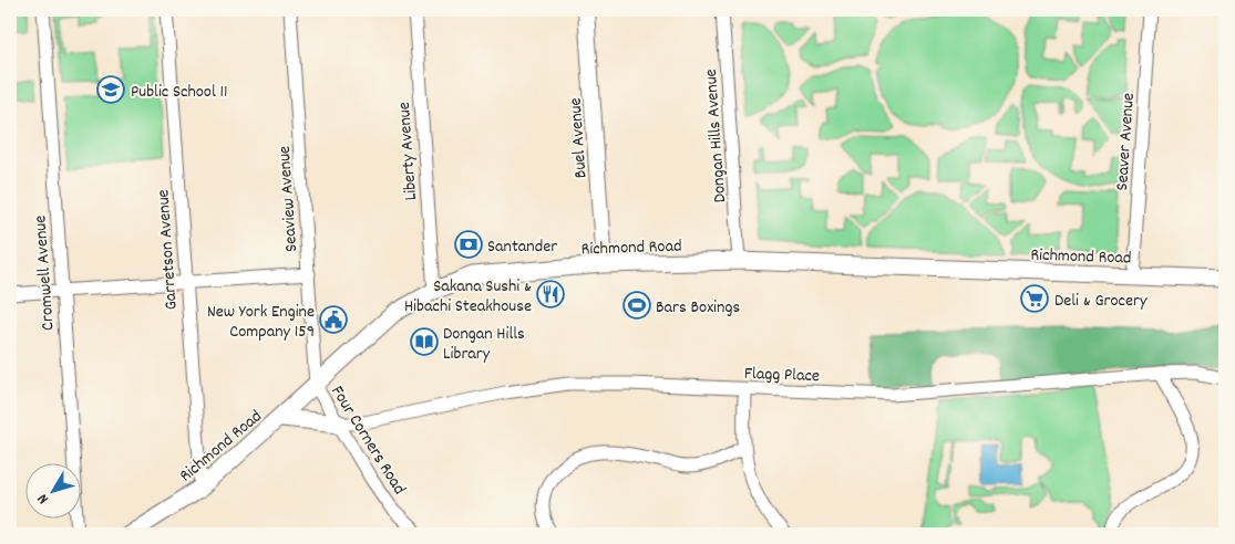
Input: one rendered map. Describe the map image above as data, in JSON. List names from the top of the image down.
{
  "streets": {
    "main road": ["Richmond Road"],
    "street": [
      "Dongan Hills Avenue",
      "Buel Avenue",
      "Seaver Avenue",
      "Liberty Avenue",
      "Seaview Avenue",
      "Garretson Avenue",
      "Cromwell Avenue",
      "Flagg Place",
      "Four Corners Road"
    ]
  },
  "crossings": [
    ["Dongan Hills Avenue", "Richmond Road"],
    ["Buel Avenue", "Richmond Road"],
    ["Seaver Avenue", "Richmond Road"],
    ["Liberty Avenue", "Richmond Road"],
    ["Seaview Avenue", "Richmond Road"],
    ["Seaview Avenue", "Four Corners Road"],
    ["Richmond Road", "Garretson Avenue"],
    ["Richmond Road", "Four Corners Road"],
    ["Flagg Place", "Four Corners Road"]
  ],
  "places": {
    "school or university": ["Public School 11"],
    "bank": ["Santander"],
    "restaurant": ["Sakana Sushi & Hibachi Steakhouse"],
    "supermarket": ["Deli & Grocery"],
    "sports": ["Bars Boxings"],
    "public building": ["New York Engine Company 159"],
    "library": ["Dongan Hills Library"]
  },
  "north": "bottom left"
}
